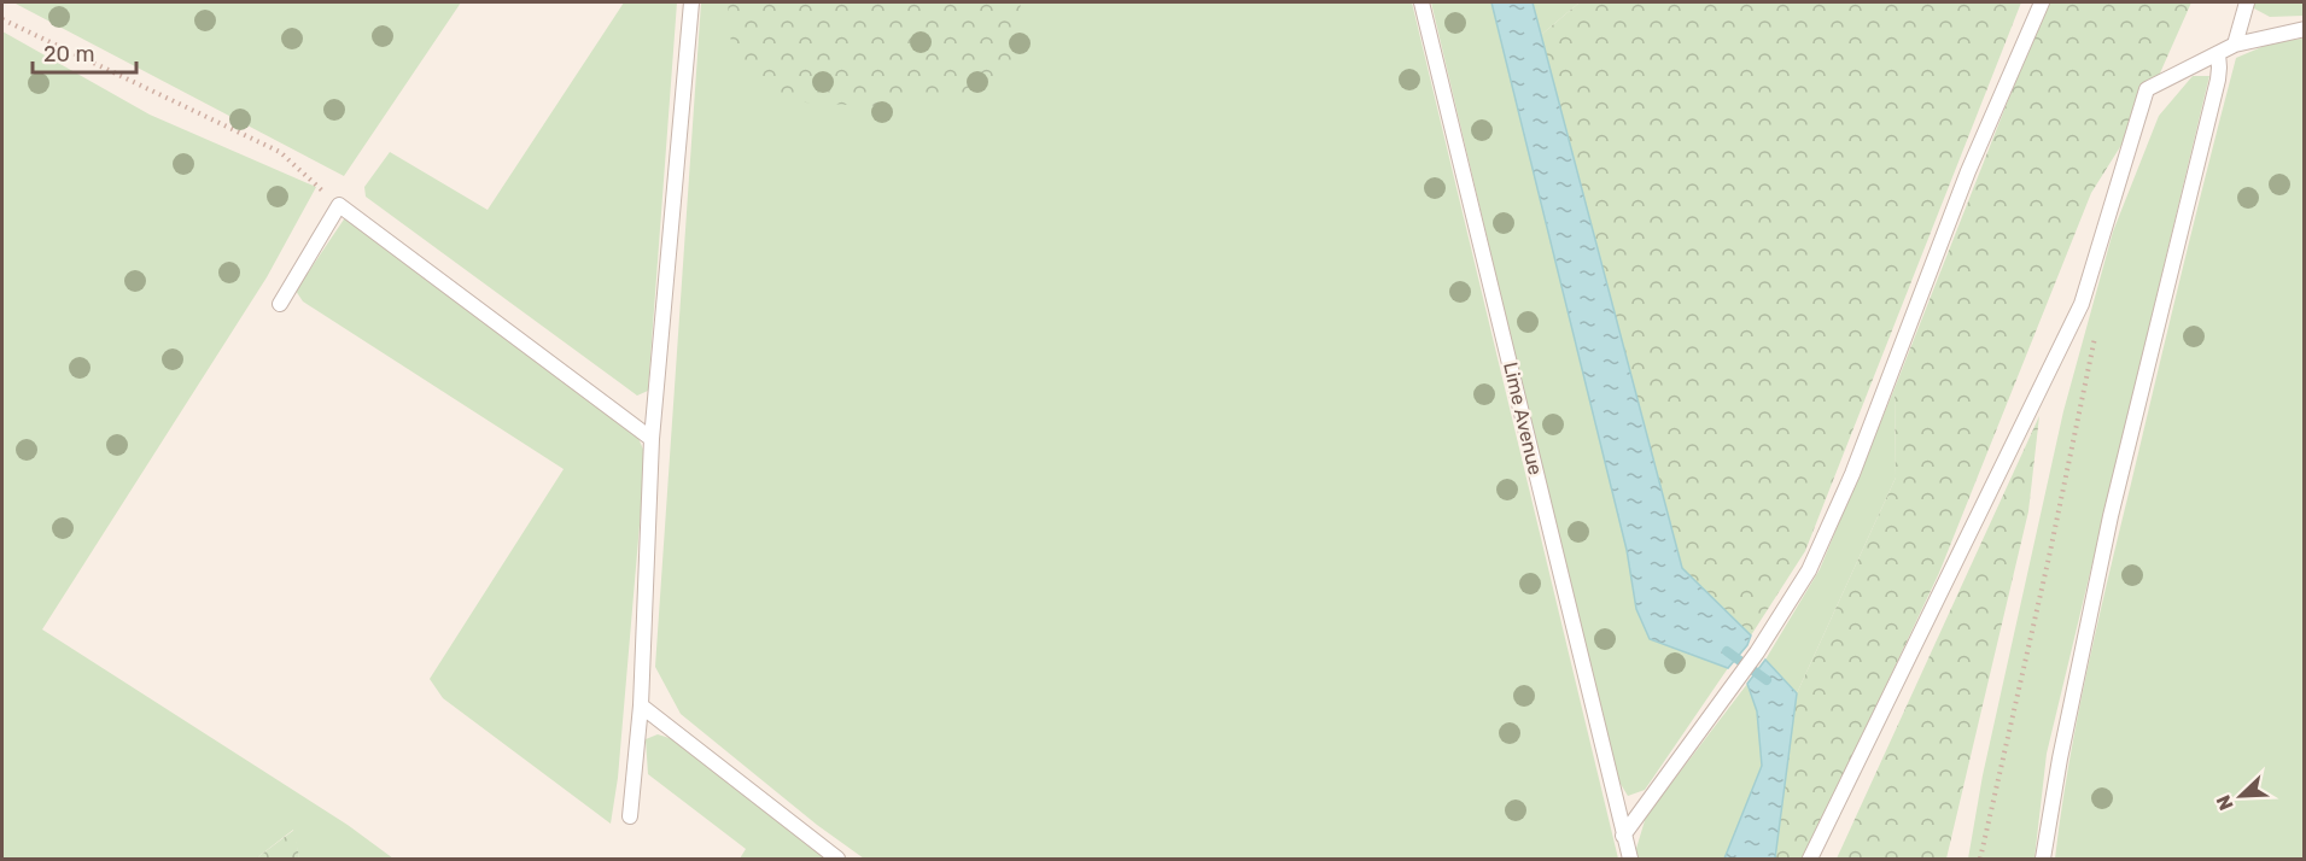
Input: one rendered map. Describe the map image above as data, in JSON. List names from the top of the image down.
{
  "streets": {
    "lane": ["Lime Avenue"]
  },
  "scale_bar": "20 m",
  "north": "bottom left"
}
